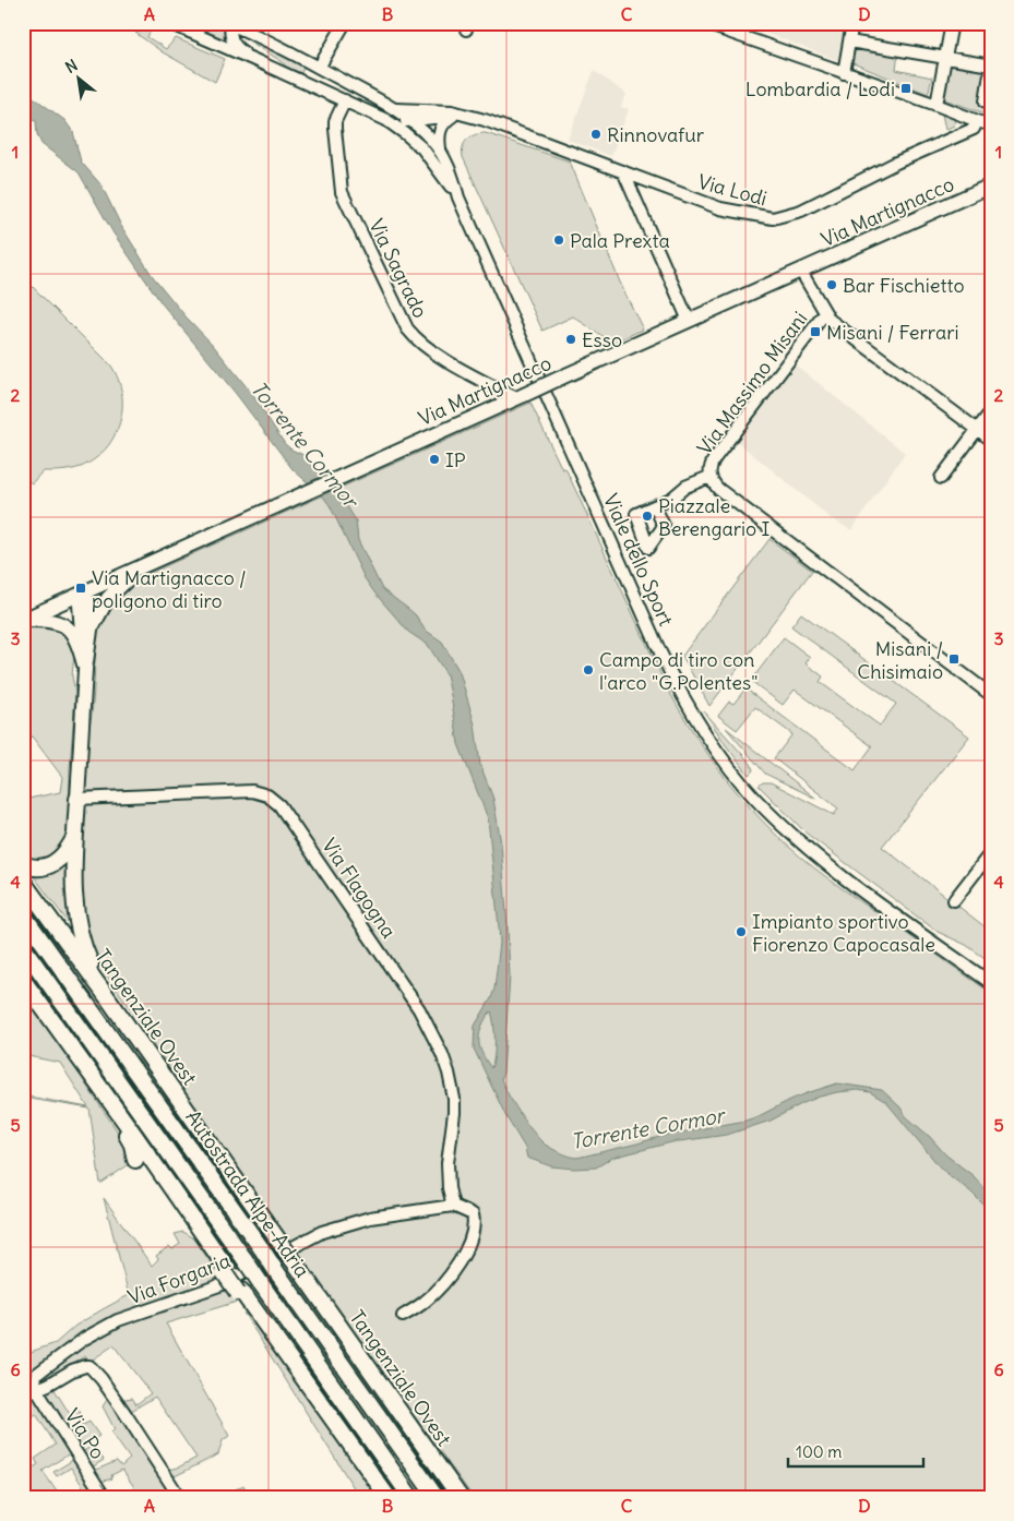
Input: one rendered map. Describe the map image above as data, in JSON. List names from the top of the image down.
{
  "streets": {
    "highway": ["Tangenziale Ovest", "Autostrada Alpe-Adria"],
    "main road": ["Via Martignacco"],
    "street": [
      "Via Lodi",
      "Via Sagrado",
      "Via Massimo Misani",
      "Viale dello Sport",
      "Via Flagogna",
      "Via Forgaria",
      "Via Po"
    ]
  },
  "crossings": [
    ["Via Lodi", "Viale dello Sport"],
    ["Via Martignacco", "Via Sagrado"],
    ["Via Martignacco", "Via Flagogna"],
    ["Via Sagrado", "Viale dello Sport"],
    ["Via Flagogna", "Via Forgaria"],
    ["Via Forgaria", "Via Po"]
  ],
  "water": ["Torrente Cormor"],
  "places": {
    "transit": [
      "Lombardia / Lodi",
      "Misani / Ferrari",
      "Via Martignacco / poligono di tiro",
      "Misani / Chisimaio"
    ],
    "other": [
      "Rinnovafur",
      "Pala Prexta",
      "Bar Fischietto",
      "Esso",
      "IP",
      "Piazzale Berengario I",
      "Campo di tiro con l'arco \"G.Polentes\"",
      "Impianto sportivo Fiorenzo Capocasale"
    ]
  },
  "scale_bar": "100 m",
  "north": "top left",
  "grid": {
    "columns": [
      "A",
      "B",
      "C",
      "D"
    ],
    "rows": [
      "1",
      "2",
      "3",
      "4",
      "5",
      "6"
    ]
  }
}
